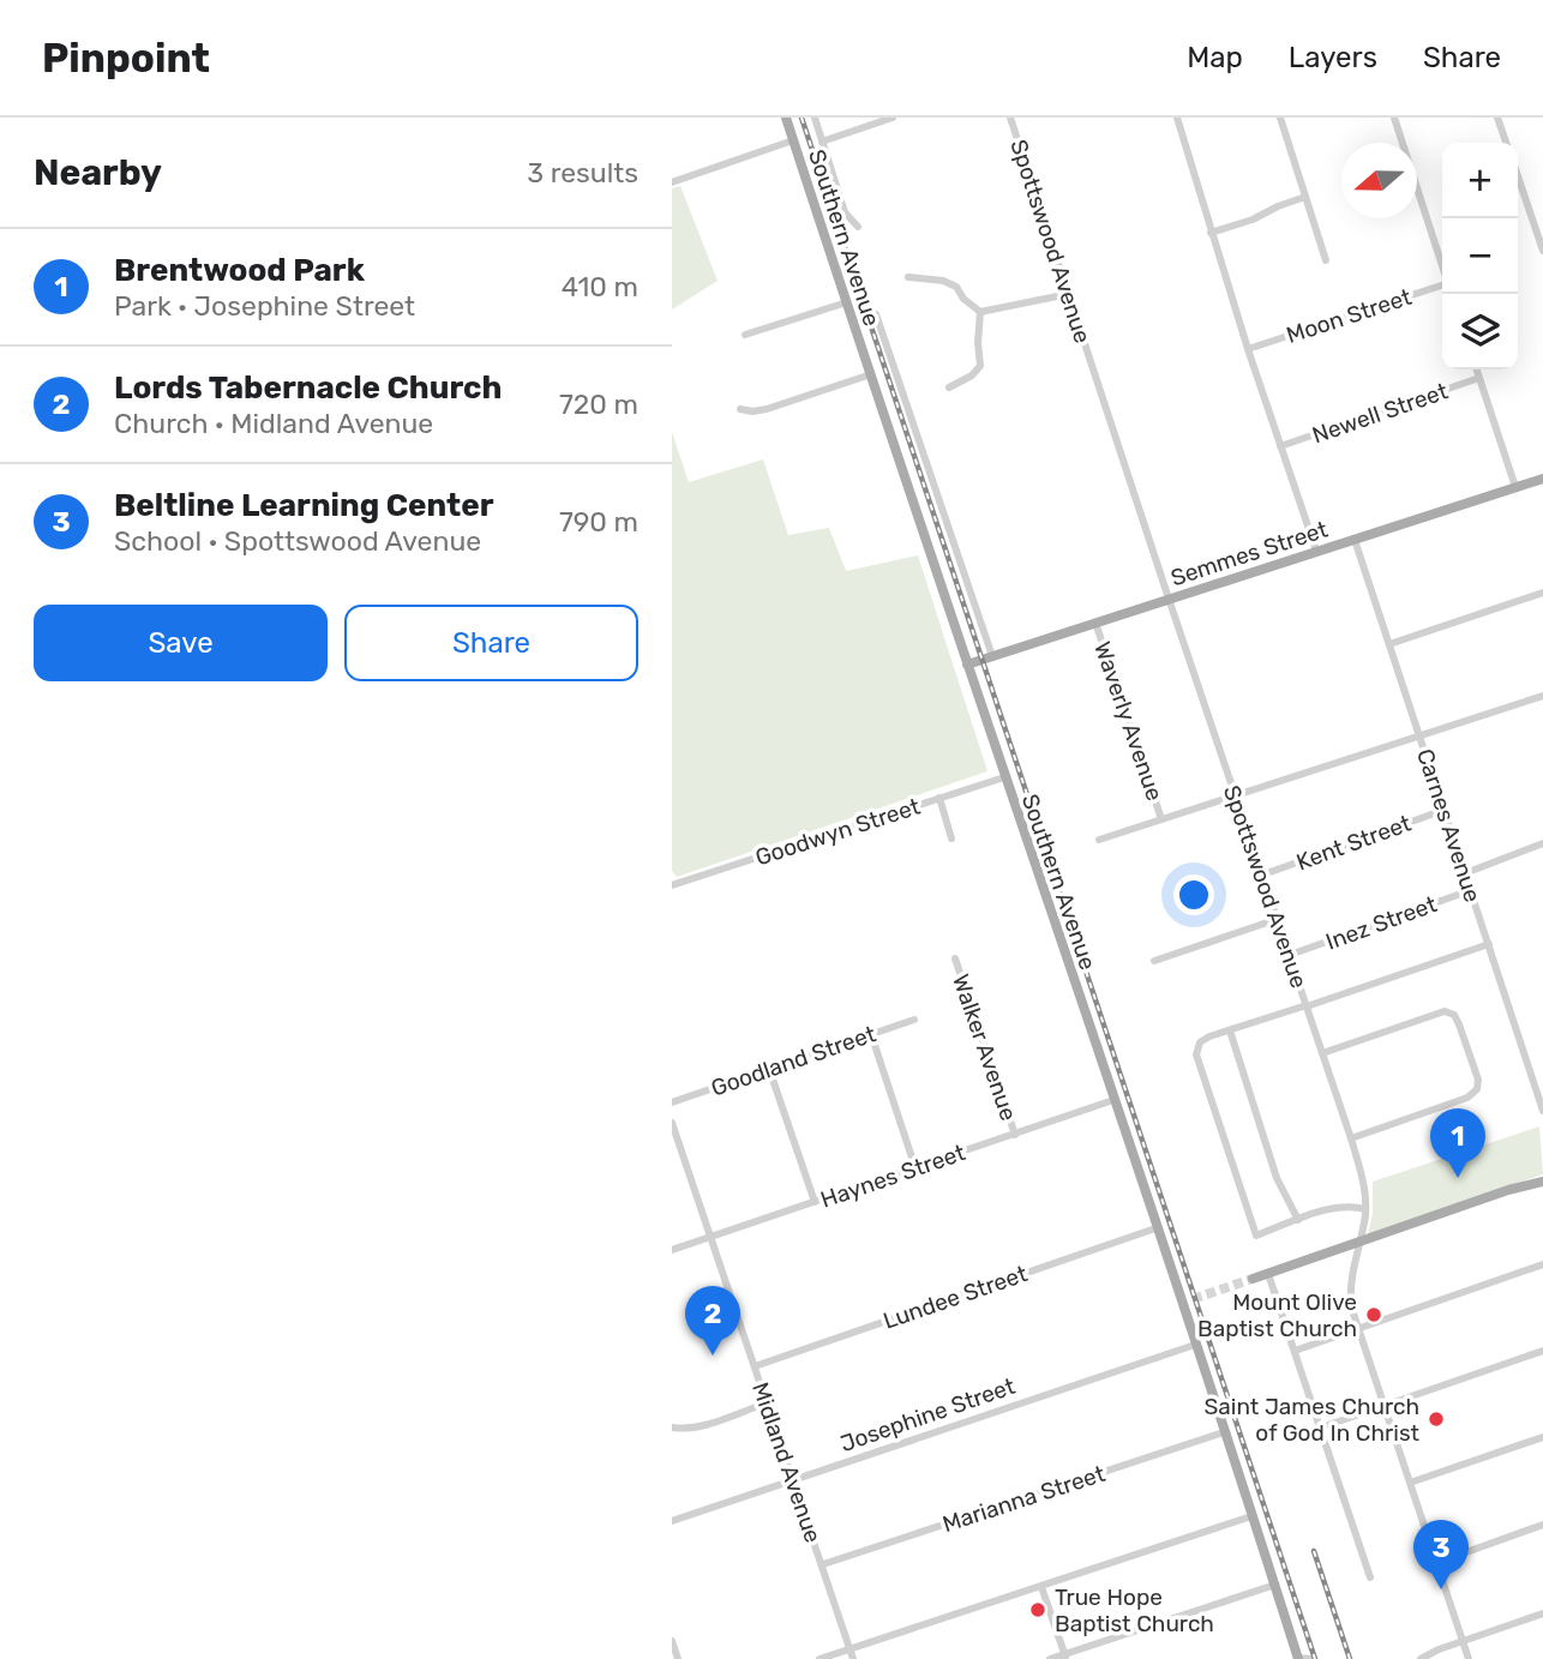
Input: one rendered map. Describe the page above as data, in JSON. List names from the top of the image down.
{
  "streets": {
    "main road": ["Southern Avenue", "Semmes Street"],
    "street": [
      "Spottswood Avenue",
      "Moon Street",
      "Newell Street",
      "Waverly Avenue",
      "Carnes Avenue",
      "Goodwyn Street",
      "Kent Street",
      "Inez Street",
      "Walker Avenue",
      "Goodland Street",
      "Haynes Street",
      "Lundee Street",
      "Josephine Street",
      "Midland Avenue",
      "Marianna Street"
    ]
  },
  "crossings": [
    ["Southern Avenue", "Semmes Street"],
    ["Southern Avenue", "Goodwyn Street"],
    ["Southern Avenue", "Haynes Street"],
    ["Southern Avenue", "Lundee Street"],
    ["Southern Avenue", "Josephine Street"],
    ["Southern Avenue", "Marianna Street"],
    ["Spottswood Avenue", "Semmes Street"],
    ["Spottswood Avenue", "Kent Street"],
    ["Spottswood Avenue", "Inez Street"],
    ["Semmes Street", "Waverly Avenue"],
    ["Semmes Street", "Carnes Avenue"],
    ["Carnes Avenue", "Kent Street"],
    ["Carnes Avenue", "Inez Street"],
    ["Walker Avenue", "Haynes Street"],
    ["Haynes Street", "Midland Avenue"],
    ["Lundee Street", "Midland Avenue"],
    ["Josephine Street", "Midland Avenue"],
    ["Midland Avenue", "Marianna Street"]
  ],
  "places": ["Mount Olive Baptist Church", "Saint James Church of God In Christ", "True Hope Baptist Church"],
  "north": "left",
  "page": {
    "header": "Pinpoint",
    "nav": ["Map", "Layers", "Share"],
    "heading": ["Nearby", "3 results"],
    "map_buttons": ["+", "−"],
    "list": [
      {
        "mark": "1",
        "name": "Brentwood Park",
        "note": "Park · Josephine Street",
        "value": "410 m"
      },
      {
        "mark": "2",
        "name": "Lords Tabernacle Church",
        "note": "Church · Midland Avenue",
        "value": "720 m"
      },
      {
        "mark": "3",
        "name": "Beltline Learning Center",
        "note": "School · Spottswood Avenue",
        "value": "790 m"
      }
    ],
    "buttons": ["Save", "Share"],
    "pins": ["1", "2", "3"]
  }
}
